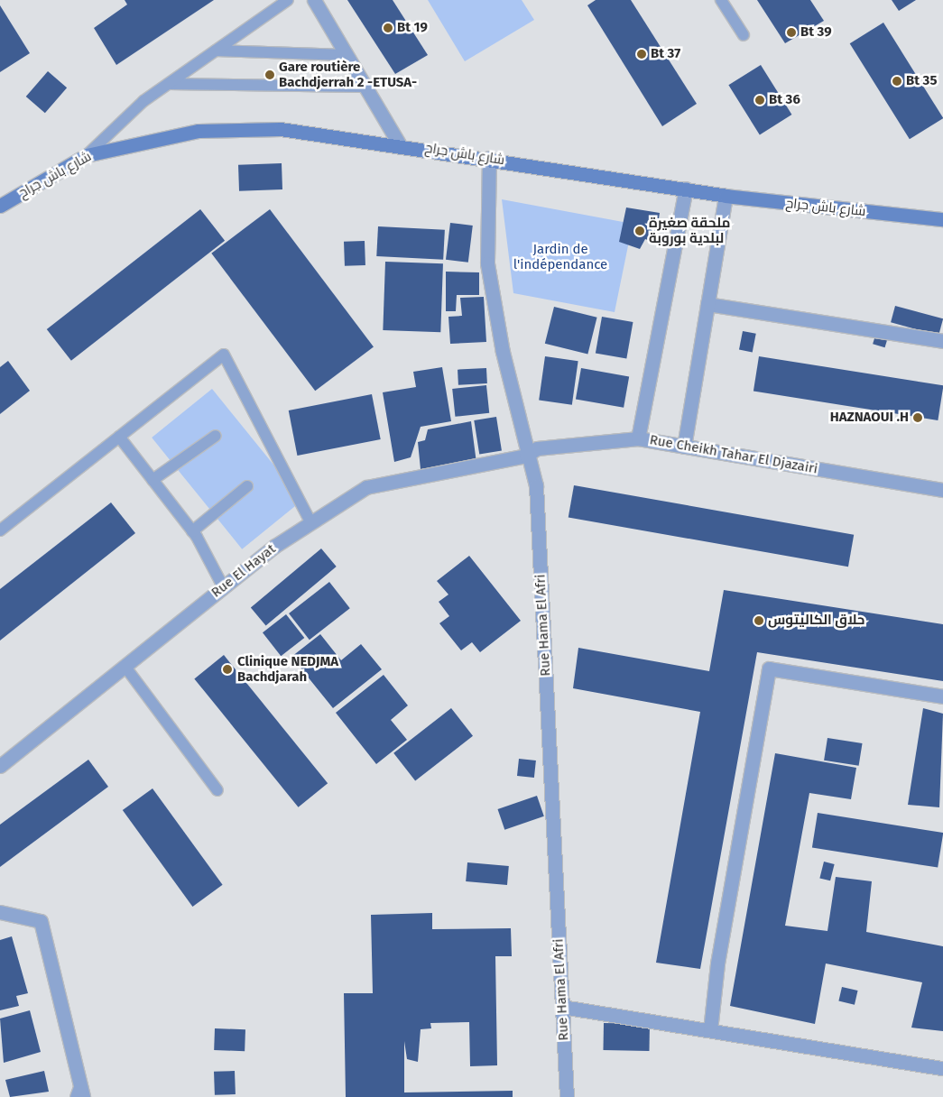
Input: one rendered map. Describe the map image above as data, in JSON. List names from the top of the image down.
{
  "streets": {
    "main road": ["شارع باش جراح"],
    "street": ["Rue Cheikh Tahar El Djazairi", "Rue El Hayat", "Rue Hama El Afri"]
  },
  "crossings": [
    ["شارع باش جراح", "Rue Hama El Afri"],
    ["Rue Cheikh Tahar El Djazairi", "Rue El Hayat"],
    ["Rue Cheikh Tahar El Djazairi", "Rue Hama El Afri"],
    ["Rue El Hayat", "Rue Hama El Afri"]
  ],
  "parks": ["Jardin de l'indépendance"],
  "places": [
    "Bt 19",
    "Bt 39",
    "Bt 37",
    "Gare routière Bachdjerrah 2 -ETUSA-",
    "Bt 35",
    "Bt 36",
    "ملحقة صغيرة لبلدية بوروبة",
    "HAZNAOUI .H",
    "حلاق الكاليتوس",
    "Clinique NEDJMA Bachdjarah"
  ]
}
